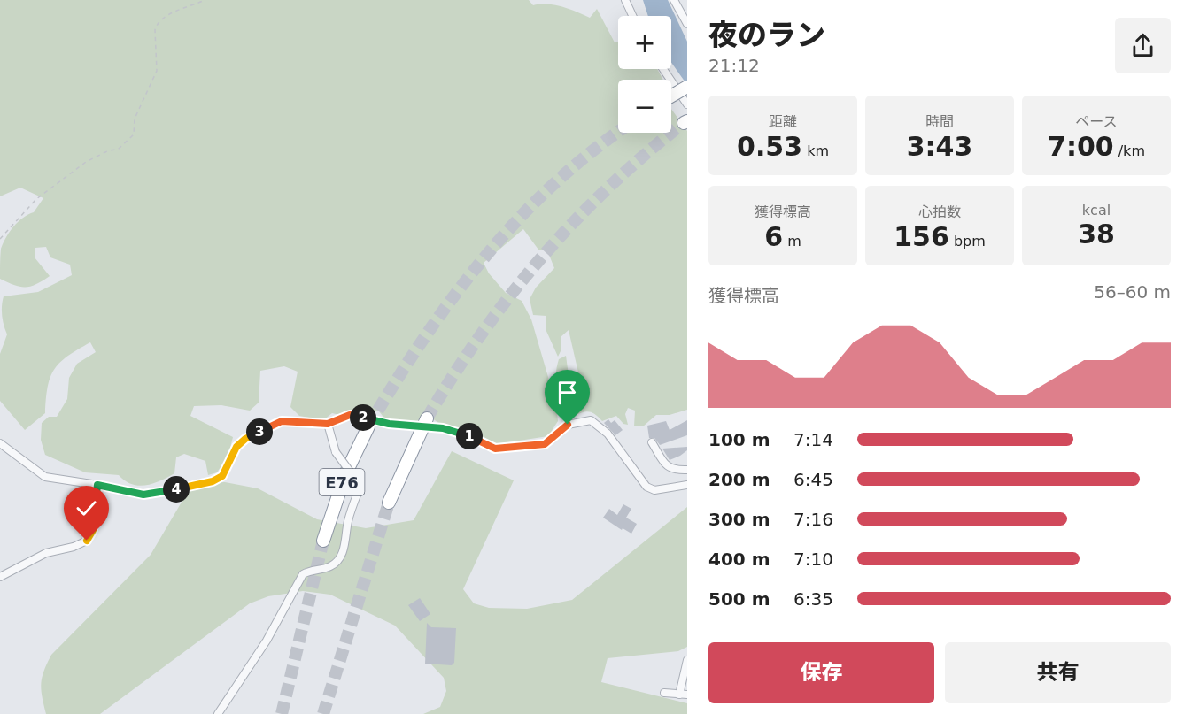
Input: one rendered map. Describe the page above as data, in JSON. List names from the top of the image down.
{
  "streets": {
    "highway": ["E76"]
  },
  "page": {
    "heading": ["夜のラン", "21:12"],
    "map_buttons": ["+", "−"],
    "stats": [
      ["距離", "0.53 km"],
      ["時間", "3:43"],
      ["ペース", "7:00 /km"],
      ["獲得標高", "6 m"],
      ["心拍数", "156 bpm"],
      ["kcal", "38"]
    ],
    "chart": ["獲得標高", "56–60 m"],
    "pins": [
      "2",
      "3",
      "1",
      "4"
    ],
    "list": [
      {
        "name": "100 m",
        "note": "7:14"
      },
      {
        "name": "200 m",
        "note": "6:45"
      },
      {
        "name": "300 m",
        "note": "7:16"
      },
      {
        "name": "400 m",
        "note": "7:10"
      },
      {
        "name": "500 m",
        "note": "6:35"
      }
    ],
    "buttons": ["保存", "共有"]
  }
}
